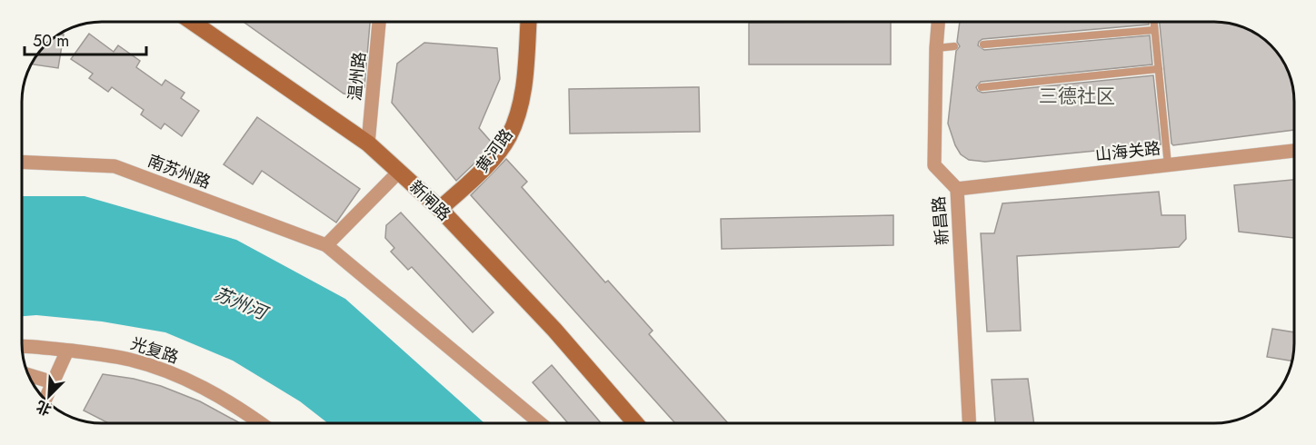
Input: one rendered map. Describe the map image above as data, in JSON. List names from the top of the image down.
{
  "streets": {
    "main road": ["黄河路", "新闸路"],
    "street": [
      "温州路",
      "山海关路",
      "南苏州路",
      "新昌路",
      "光复路"
    ]
  },
  "crossings": [
    ["温州路", "新闸路"],
    ["黄河路", "新闸路"],
    ["山海关路", "新昌路"]
  ],
  "districts": ["三德社区"],
  "water": ["苏州河"],
  "scale_bar": "50 m",
  "north": "bottom left"
}
